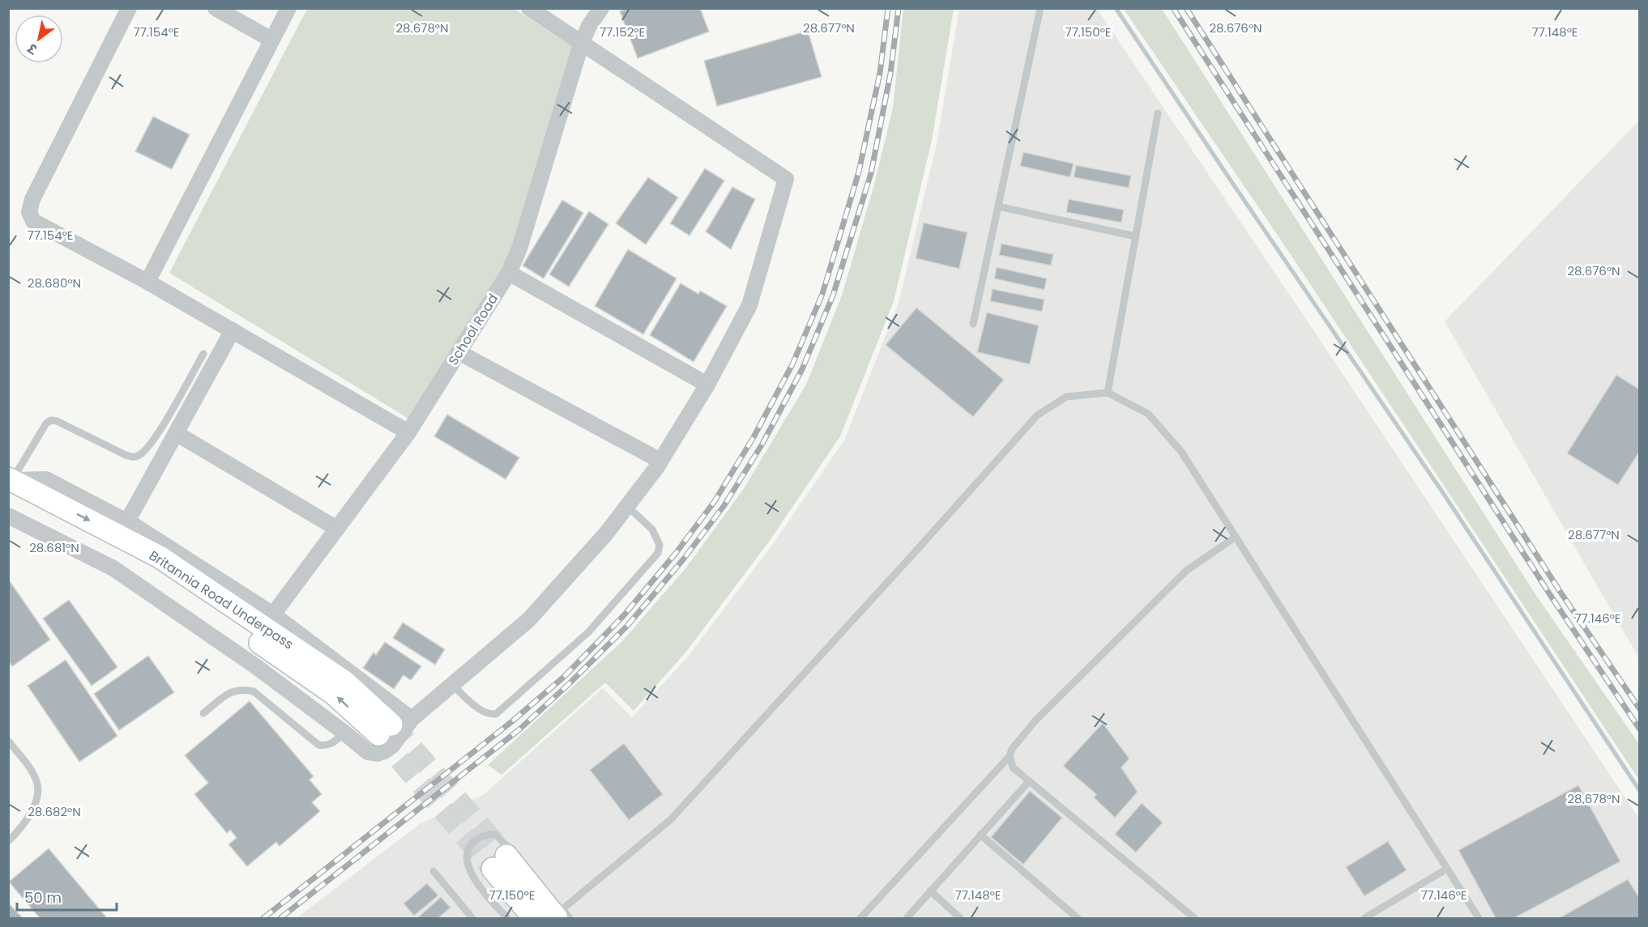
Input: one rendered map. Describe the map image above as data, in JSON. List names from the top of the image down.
{
  "streets": {
    "main road": ["Britannia Road Underpass"],
    "street": ["School Road"]
  },
  "scale_bar": "50 m",
  "north": "bottom left",
  "coordinates": [
    "28.677°N",
    "28.676°N",
    "28.678°N",
    "77.154°E",
    "77.152°E",
    "77.150°E",
    "77.148°E",
    "28.680°N",
    "28.681°N",
    "77.146°E",
    "28.682°N"
  ]
}
